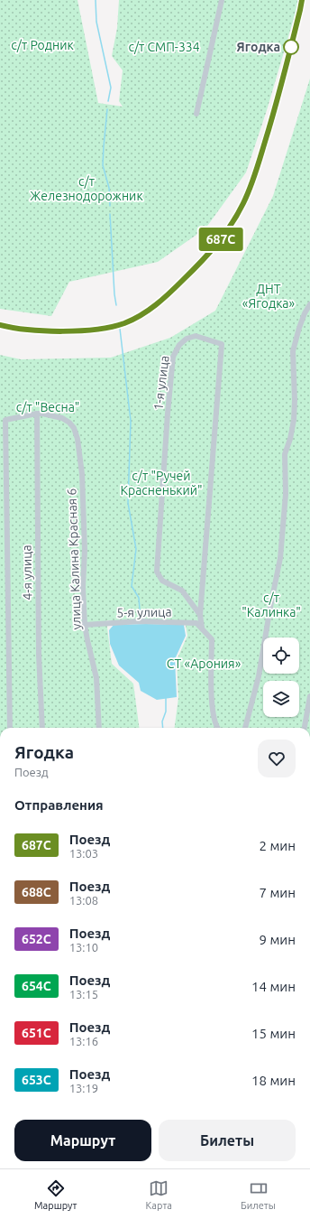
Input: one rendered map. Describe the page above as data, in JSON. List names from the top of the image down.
{
  "streets": {
    "street": [
      "1-я улица",
      "улица Калина Красная 6",
      "4-я улица",
      "5-я улица"
    ]
  },
  "crossings": [
    ["1-я улица", "5-я улица"],
    ["улица Калина Красная 6", "4-я улица"],
    ["улица Калина Красная 6", "5-я улица"]
  ],
  "parks": [
    "с/т Родник",
    "с/т СМП-334",
    "с/т Железнодорожник",
    "ДНТ «Ягодка»",
    "с/т \"Весна\"",
    "с/т \"Ручей Красненький\"",
    "с/т \"Калинка\"",
    "СТ «Арония»"
  ],
  "places": ["Ягодка"],
  "page": {
    "on_map": "687С",
    "heading": [
      ["Ягодка", "Поезд"],
      "Отправления"
    ],
    "list": [
      {
        "mark": "687С",
        "name": "Поезд",
        "note": "13:03",
        "value": "2 мин"
      },
      {
        "mark": "688С",
        "name": "Поезд",
        "note": "13:08",
        "value": "7 мин"
      },
      {
        "mark": "652С",
        "name": "Поезд",
        "note": "13:10",
        "value": "9 мин"
      },
      {
        "mark": "654С",
        "name": "Поезд",
        "note": "13:15",
        "value": "14 мин"
      },
      {
        "mark": "651С",
        "name": "Поезд",
        "note": "13:16",
        "value": "15 мин"
      },
      {
        "mark": "653С",
        "name": "Поезд",
        "note": "13:19",
        "value": "18 мин"
      }
    ],
    "buttons": ["Маршрут", "Билеты"],
    "tabs": ["Маршрут", "Карта", "Билеты"]
  }
}
